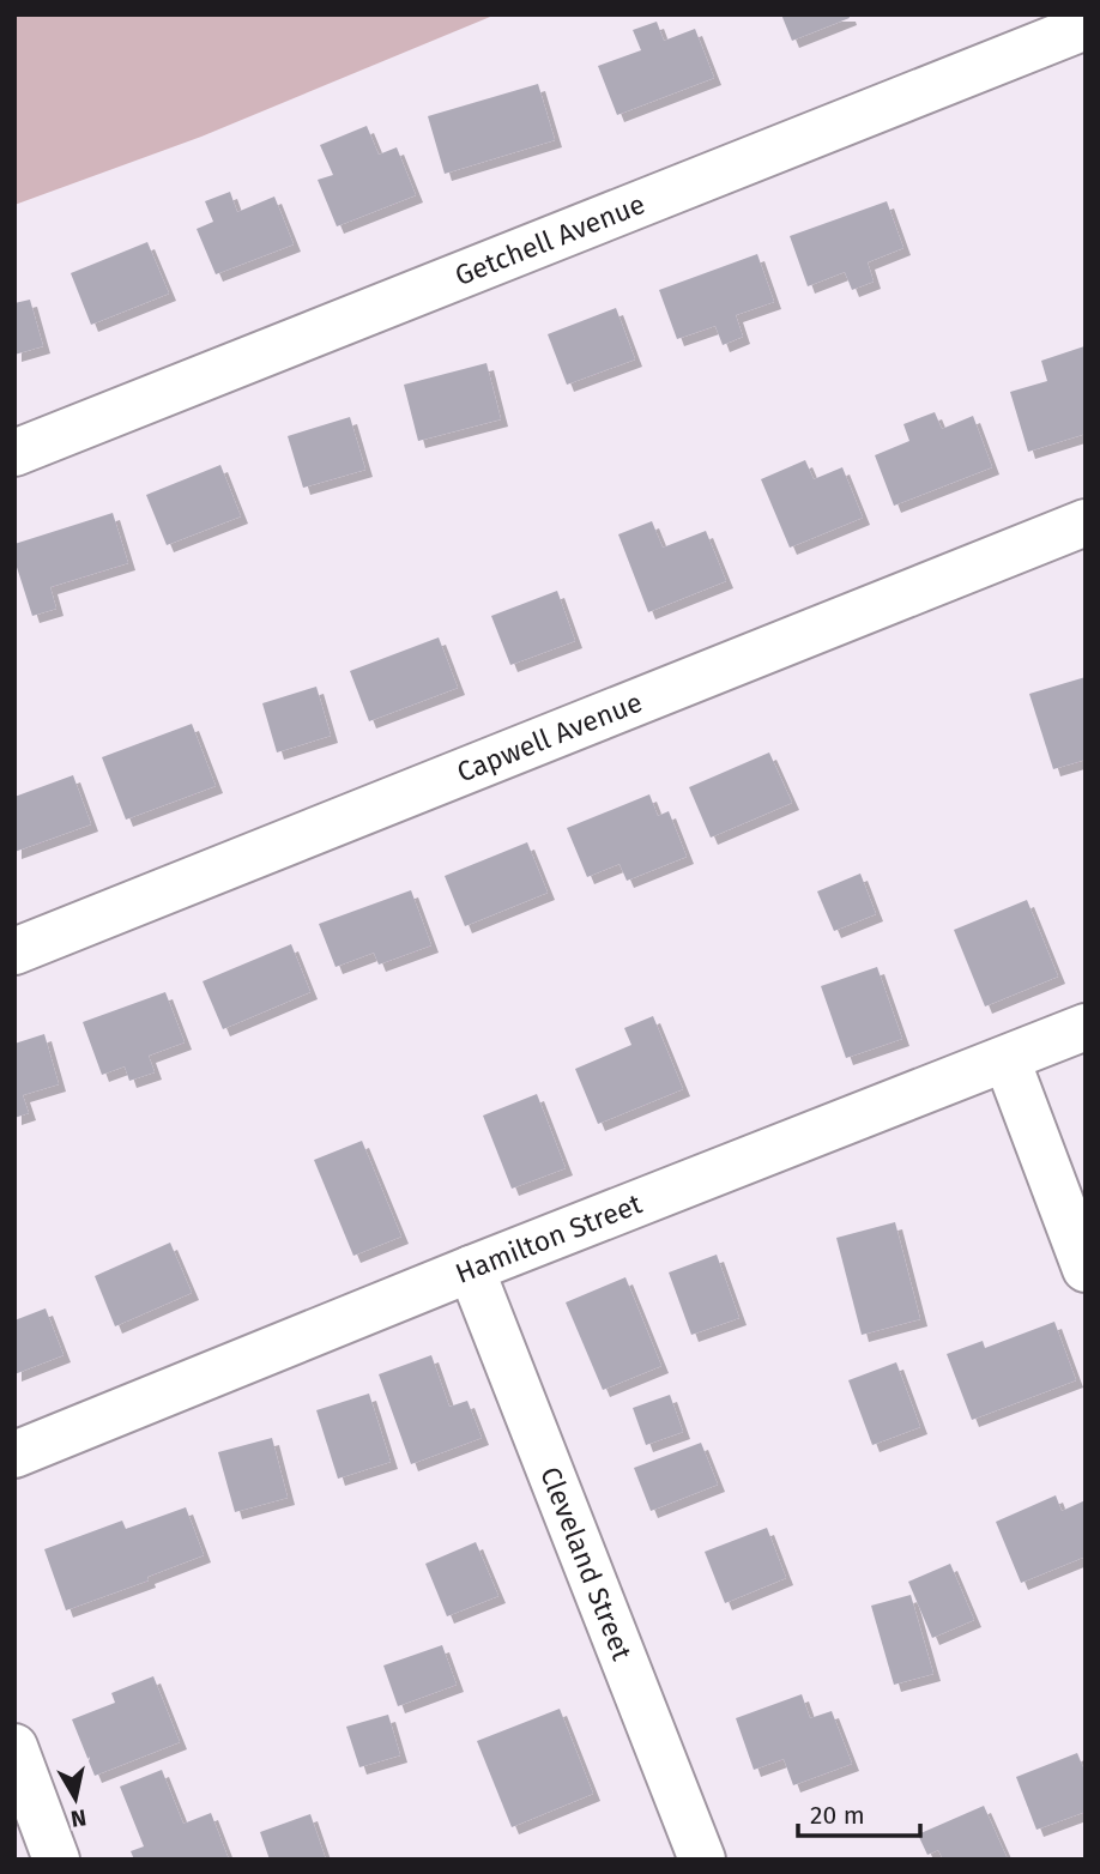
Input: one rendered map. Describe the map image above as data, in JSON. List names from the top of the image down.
{
  "streets": {
    "street": [
      "Getchell Avenue",
      "Capwell Avenue",
      "Hamilton Street",
      "Cleveland Street"
    ]
  },
  "crossings": [
    ["Hamilton Street", "Cleveland Street"]
  ],
  "scale_bar": "20 m",
  "north": "bottom"
}
